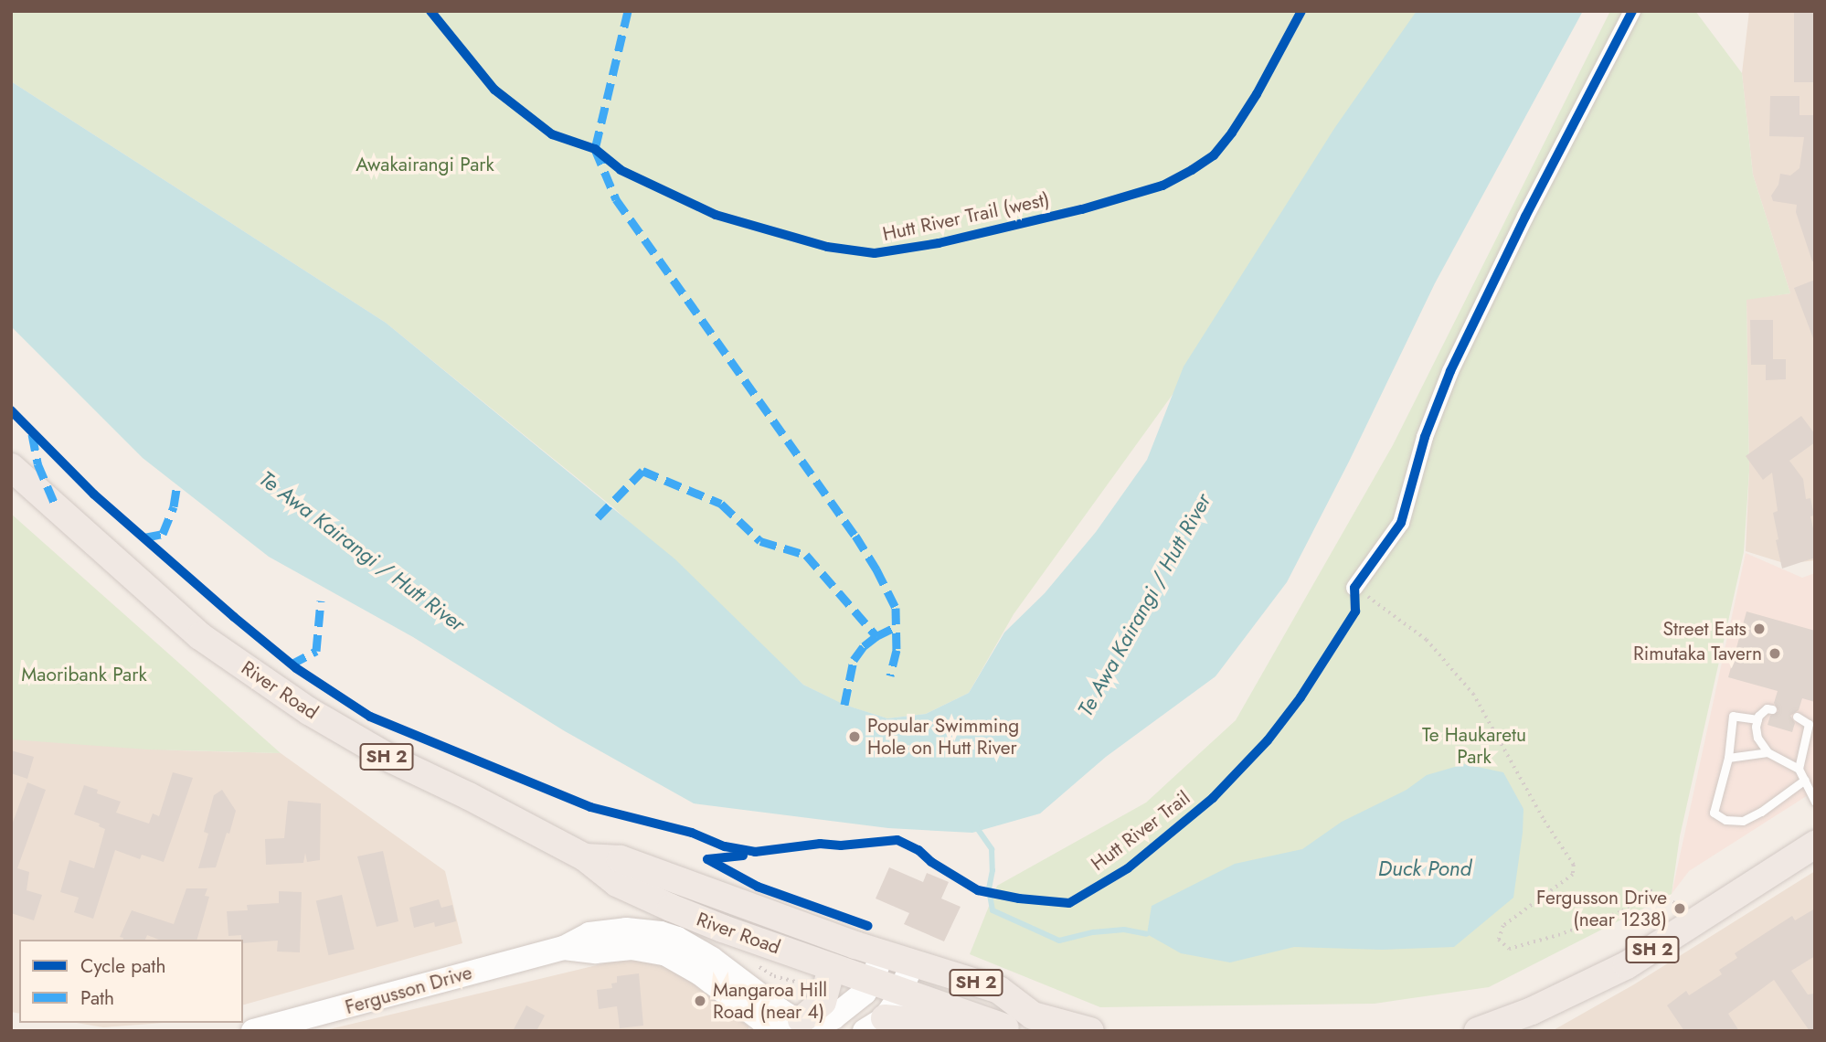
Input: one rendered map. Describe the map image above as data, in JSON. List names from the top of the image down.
{
  "streets": {
    "highway": ["River Road", "SH 2"],
    "main road": ["Fergusson Drive"],
    "cycle path": ["Hutt River Trail (west)", "Hutt River Trail"]
  },
  "crossings": [
    ["River Road", "SH 2"]
  ],
  "water": ["Te Awa Kairangi / Hutt River", "Duck Pond"],
  "parks": ["Awakairangi Park", "Maoribank Park", "Te Haukaretu Park"],
  "places": [
    "Street Eats",
    "Rimutaka Tavern",
    "Popular Swimming Hole on Hutt River",
    "Fergusson Drive (near 1238)",
    "Mangaroa Hill Road (near 4)"
  ],
  "legend": ["Cycle path", "Path"]
}
